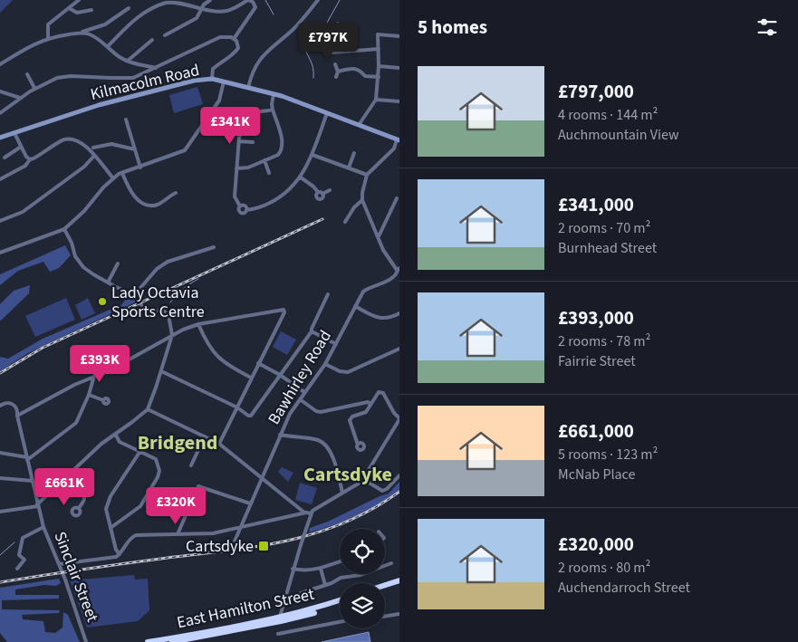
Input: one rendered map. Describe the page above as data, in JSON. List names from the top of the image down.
{
  "streets": {
    "highway": ["East Hamilton Street"],
    "main road": ["Kilmacolm Road"],
    "street": ["Bawhirley Road", "Sinclair Street"]
  },
  "districts": ["Bridgend", "Cartsdyke"],
  "places": {
    "other": ["Lady Octavia Sports Centre"],
    "transit": ["Cartsdyke"]
  },
  "page": {
    "heading": "5 homes",
    "price": [
      "£797K",
      "£341K",
      "£393K",
      "£661K",
      "£320K"
    ],
    "list": [
      {
        "name": "£797,000",
        "note": "4 rooms · 144 m² · Auchmountain View"
      },
      {
        "name": "£341,000",
        "note": "2 rooms · 70 m² · Burnhead Street"
      },
      {
        "name": "£393,000",
        "note": "2 rooms · 78 m² · Fairrie Street"
      },
      {
        "name": "£661,000",
        "note": "5 rooms · 123 m² · McNab Place"
      },
      {
        "name": "£320,000",
        "note": "2 rooms · 80 m² · Auchendarroch Street"
      }
    ]
  }
}
